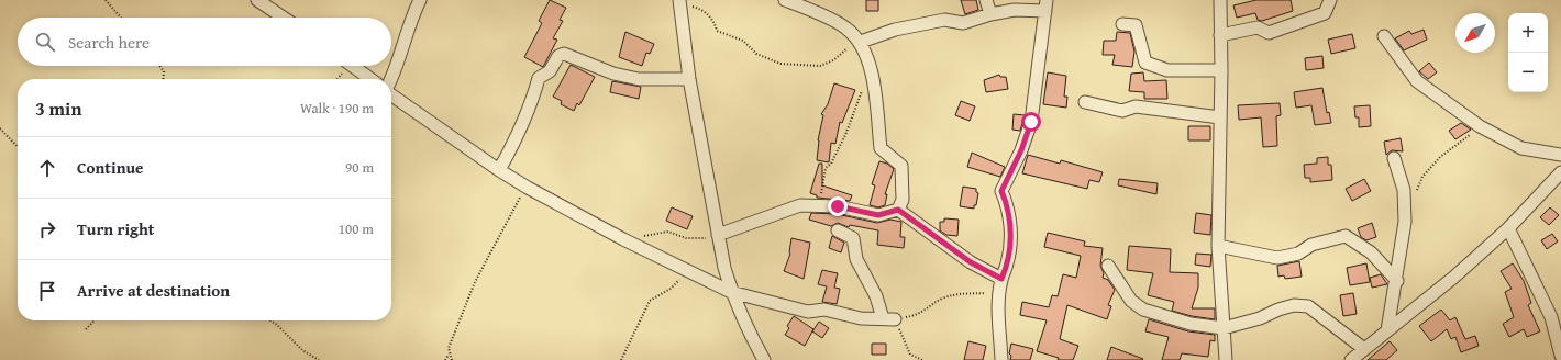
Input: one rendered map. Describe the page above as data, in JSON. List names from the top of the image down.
{
  "north": "bottom left",
  "page": {
    "map_buttons": ["+", "−"],
    "search": "Search here",
    "heading": ["3 min", "Walk · 190 m"],
    "list": [
      ["Continue", "90 m"],
      ["Turn right", "100 m"],
      "Arrive at destination"
    ]
  }
}
